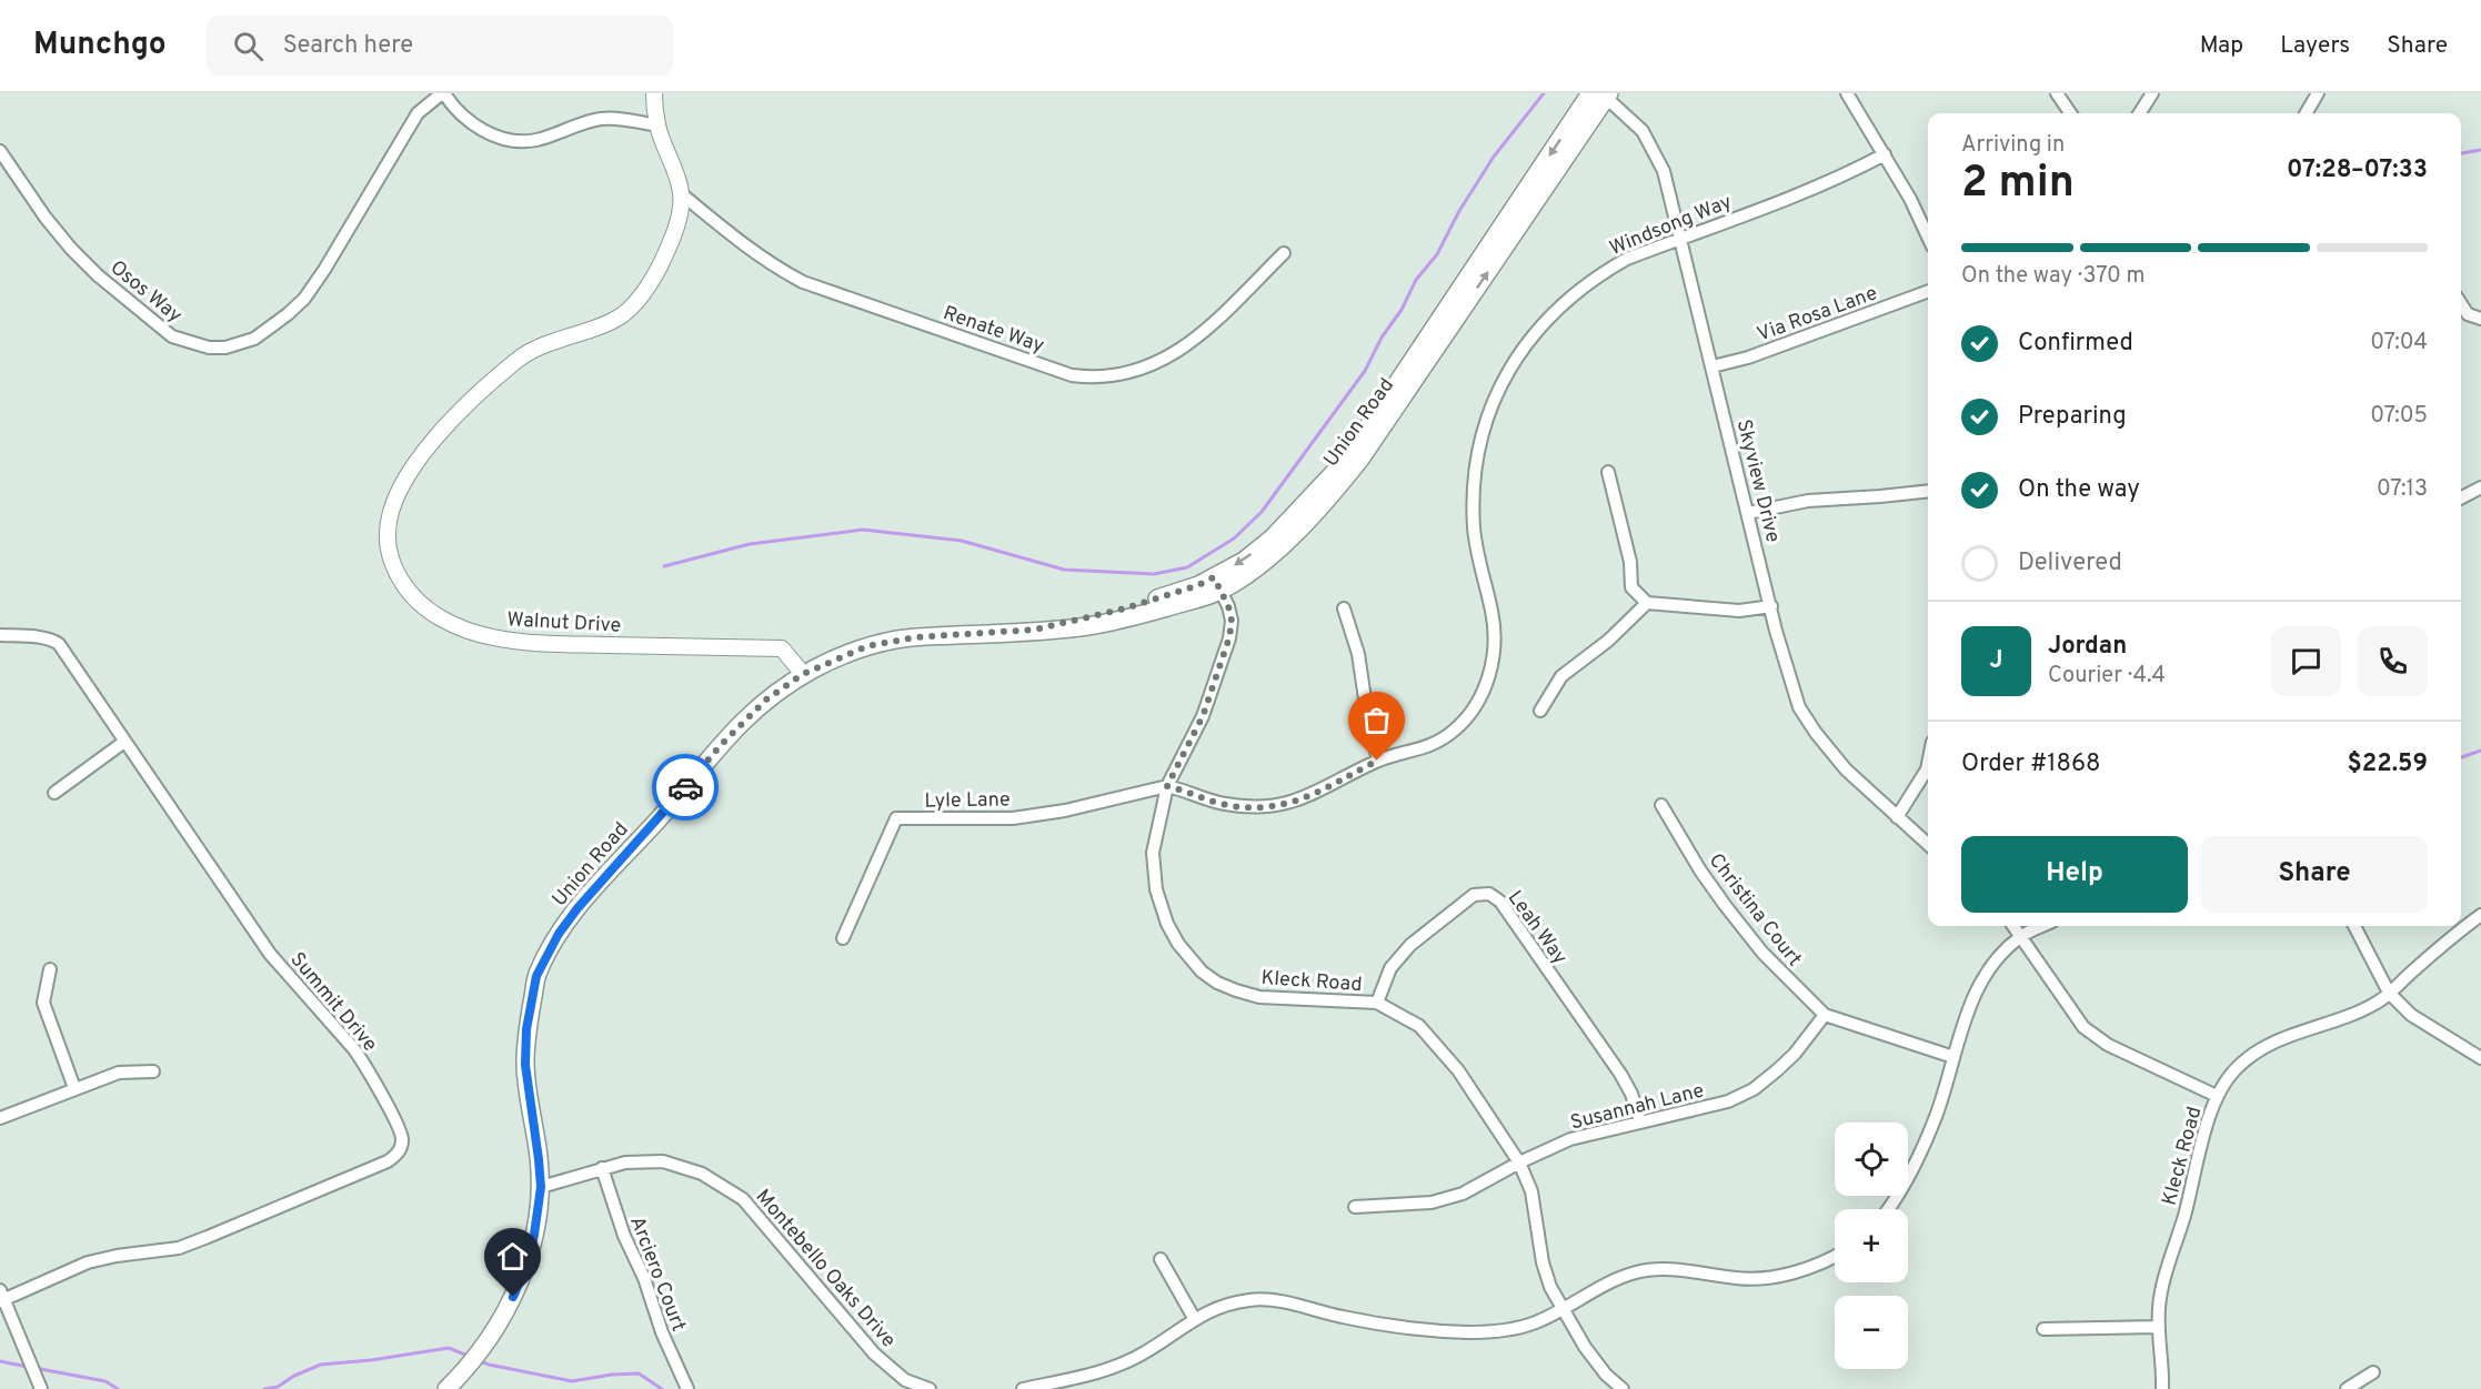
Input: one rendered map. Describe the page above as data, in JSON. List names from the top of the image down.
{
  "streets": {
    "main road": ["Union Road"],
    "street": [
      "Windsong Way",
      "Osos Way",
      "Via Rosa Lane",
      "Renate Way",
      "Skyview Drive",
      "Walnut Drive",
      "Lyle Lane",
      "Christina Court",
      "Leah Way",
      "Kleck Road",
      "Summit Drive",
      "Susannah Lane",
      "Montebello Oaks Drive",
      "Arciero Court"
    ]
  },
  "crossings": [
    ["Windsong Way", "Skyview Drive"],
    ["Windsong Way", "Lyle Lane"],
    ["Windsong Way", "Kleck Road"],
    ["Via Rosa Lane", "Skyview Drive"],
    ["Renate Way", "Walnut Drive"],
    ["Union Road", "Skyview Drive"],
    ["Union Road", "Walnut Drive"],
    ["Union Road", "Kleck Road"],
    ["Union Road", "Montebello Oaks Drive"],
    ["Lyle Lane", "Kleck Road"],
    ["Christina Court", "Susannah Lane"],
    ["Leah Way", "Kleck Road"],
    ["Leah Way", "Susannah Lane"],
    ["Kleck Road", "Susannah Lane"],
    ["Montebello Oaks Drive", "Arciero Court"]
  ],
  "page": {
    "header": "Munchgo",
    "search": "Search here",
    "nav": ["Map", "Layers", "Share"],
    "heading": ["2 min", "Arriving in", "07:28–07:33"],
    "panel": [
      "Jordan",
      "Courier · 4.4",
      "Order #1868",
      "$22.59"
    ],
    "bar": "On the way · 370 m",
    "list": [
      ["Confirmed", "07:04"],
      ["Preparing", "07:05"],
      ["On the way", "07:13"],
      "Delivered"
    ],
    "round": "J",
    "buttons": ["Help", "Share"],
    "map_buttons": ["+", "−"]
  }
}
